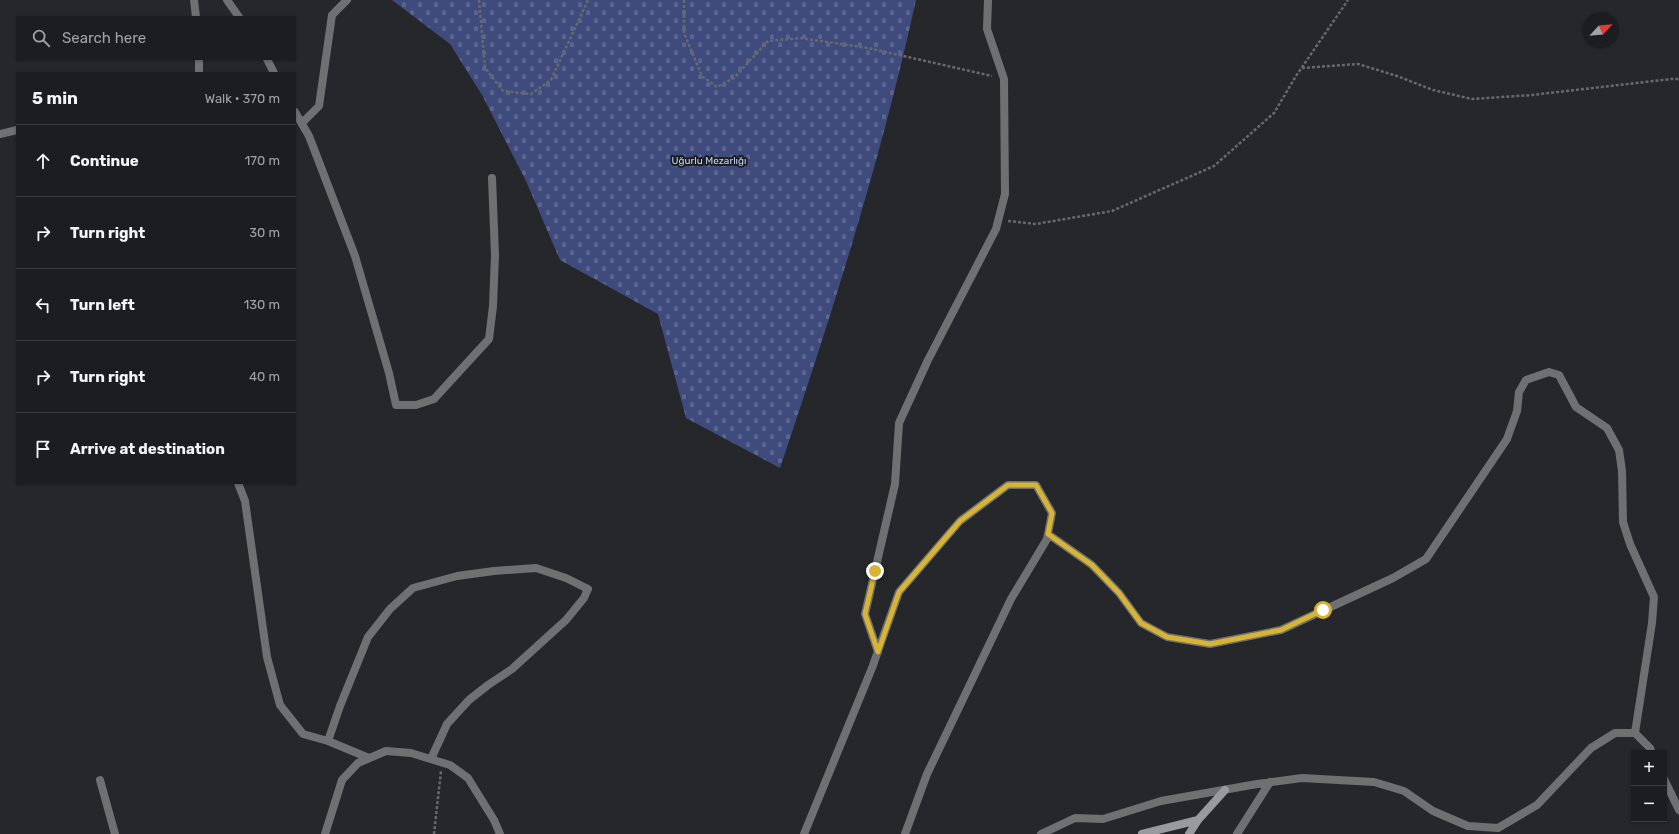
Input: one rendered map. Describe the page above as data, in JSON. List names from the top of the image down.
{
  "parks": ["Uğurlu Mezarlığı"],
  "north": "top right",
  "page": {
    "search": "Search here",
    "heading": ["5 min", "Walk · 370 m"],
    "list": [
      ["Continue", "170 m"],
      ["Turn right", "30 m"],
      ["Turn left", "130 m"],
      ["Turn right", "40 m"],
      "Arrive at destination"
    ],
    "map_buttons": ["+", "−"]
  }
}
